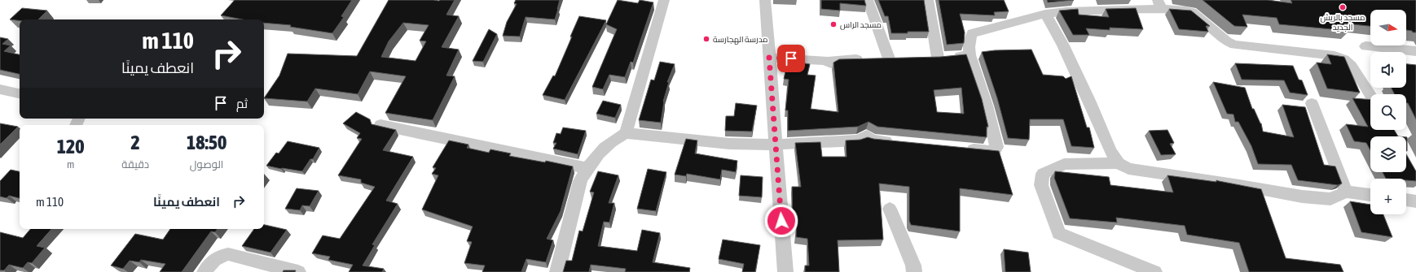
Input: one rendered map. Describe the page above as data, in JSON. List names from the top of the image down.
{
  "places": ["مسجد بالريش الجديد", "مسجد الراس", "مدرسة الهجارسة"],
  "north": "right",
  "page": {
    "map_buttons": "+",
    "turn": ["110 m", "انعطف يمينًا"],
    "then": "ثم",
    "eta": [
      "18:50",
      "الوصول",
      "2",
      "دقيقة",
      "120",
      "m"
    ],
    "list": [
      {
        "name": "انعطف يمينًا",
        "value": "110 m"
      }
    ]
  }
}
